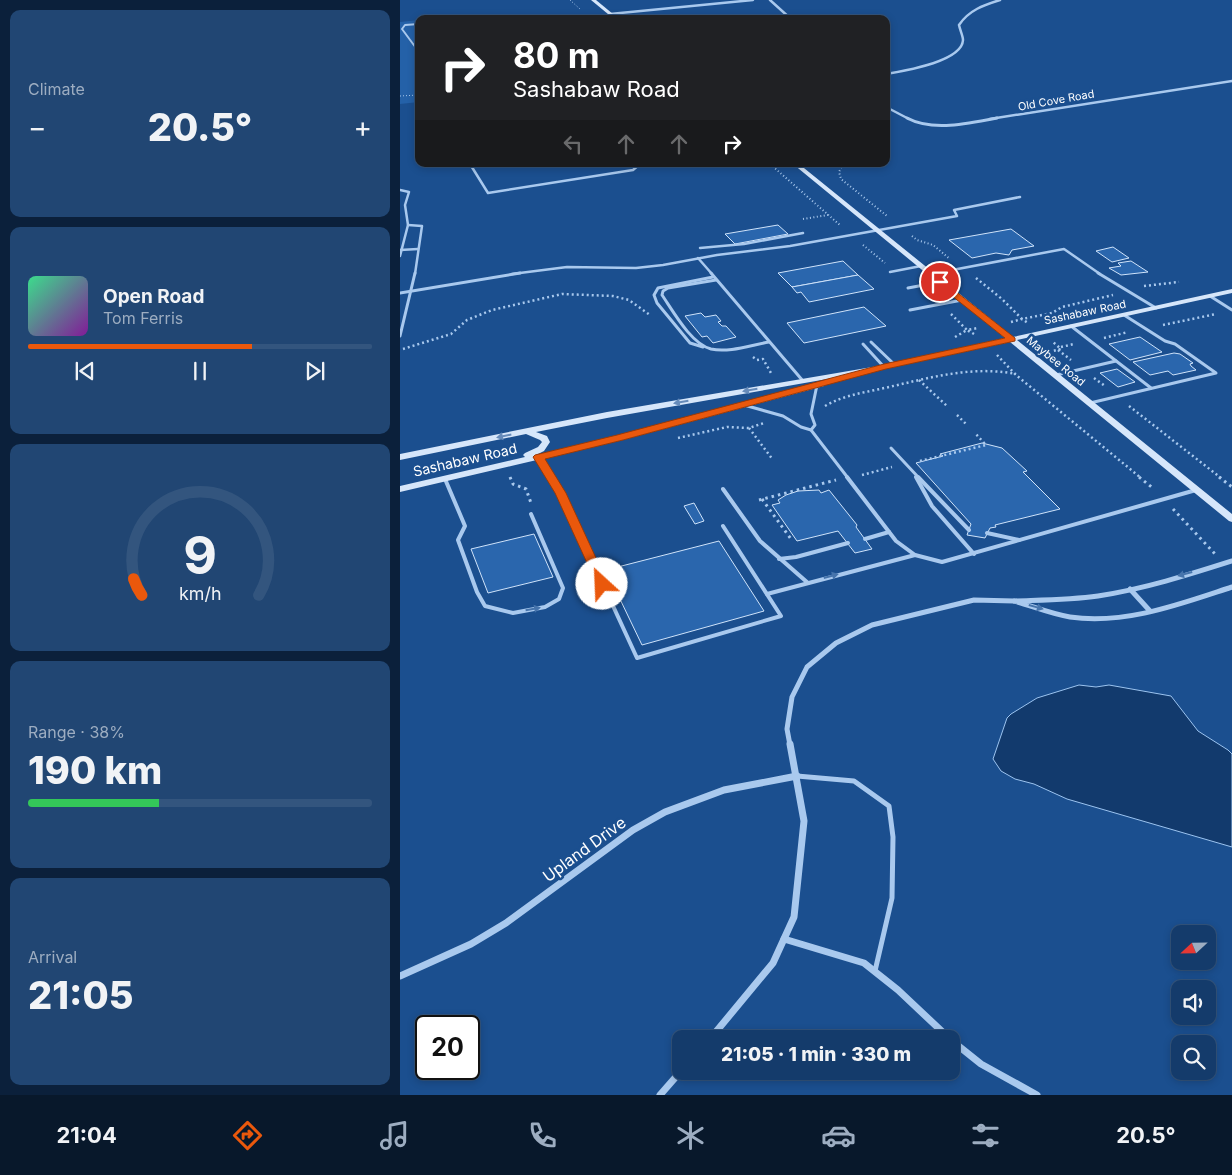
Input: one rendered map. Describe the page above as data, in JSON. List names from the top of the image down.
{
  "streets": {
    "main road": ["Sashabaw Road", "Maybee Road"],
    "street": ["Old Cove Road", "Upland Drive"]
  },
  "crossings": [
    ["Sashabaw Road", "Maybee Road"]
  ],
  "north": "left",
  "page": {
    "tile": [
      "Climate",
      ["Range · 38%", "190 km"],
      ["Arrival", "21:05"]
    ],
    "turn": ["80 m", "Sashabaw Road"],
    "heat": ["−", "20.5°", "+"],
    "song": ["Open Road", "Tom Ferris"],
    "limit": "20",
    "trip": "21:05 · 1 min · 330 m",
    "tabs": ["21:04", "20.5°"],
    "gauge": ["9", "km/h"]
  }
}
